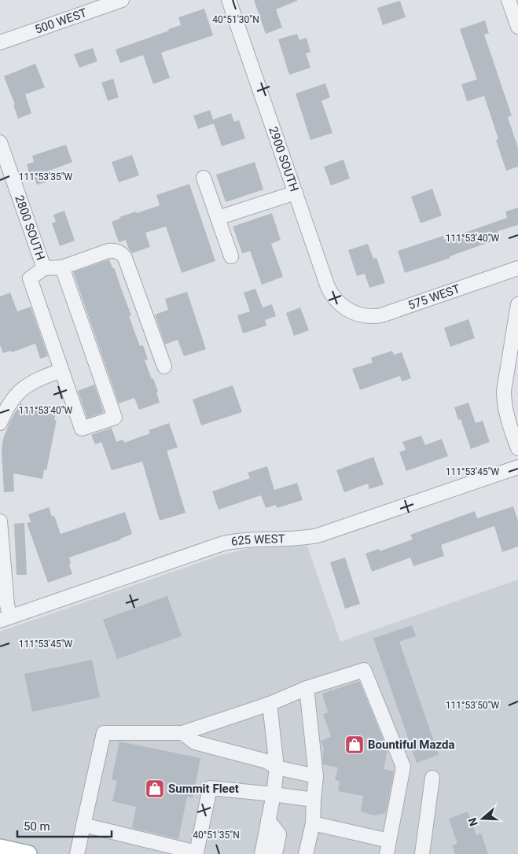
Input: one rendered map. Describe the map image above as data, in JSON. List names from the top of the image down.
{
  "streets": {
    "street": [
      "500 WEST",
      "2900 SOUTH",
      "2800 SOUTH",
      "575 WEST",
      "625 WEST"
    ]
  },
  "crossings": [
    ["2900 SOUTH", "575 WEST"]
  ],
  "places": {
    "shop": ["Bountiful Mazda", "Summit Fleet"]
  },
  "scale_bar": "50 m",
  "north": "left",
  "coordinates": [
    "40°51'30\"N",
    "111°53'35\"W",
    "111°53'40\"W",
    "111°53'45\"W",
    "111°53'50\"W",
    "40°51'35\"N"
  ]
}
